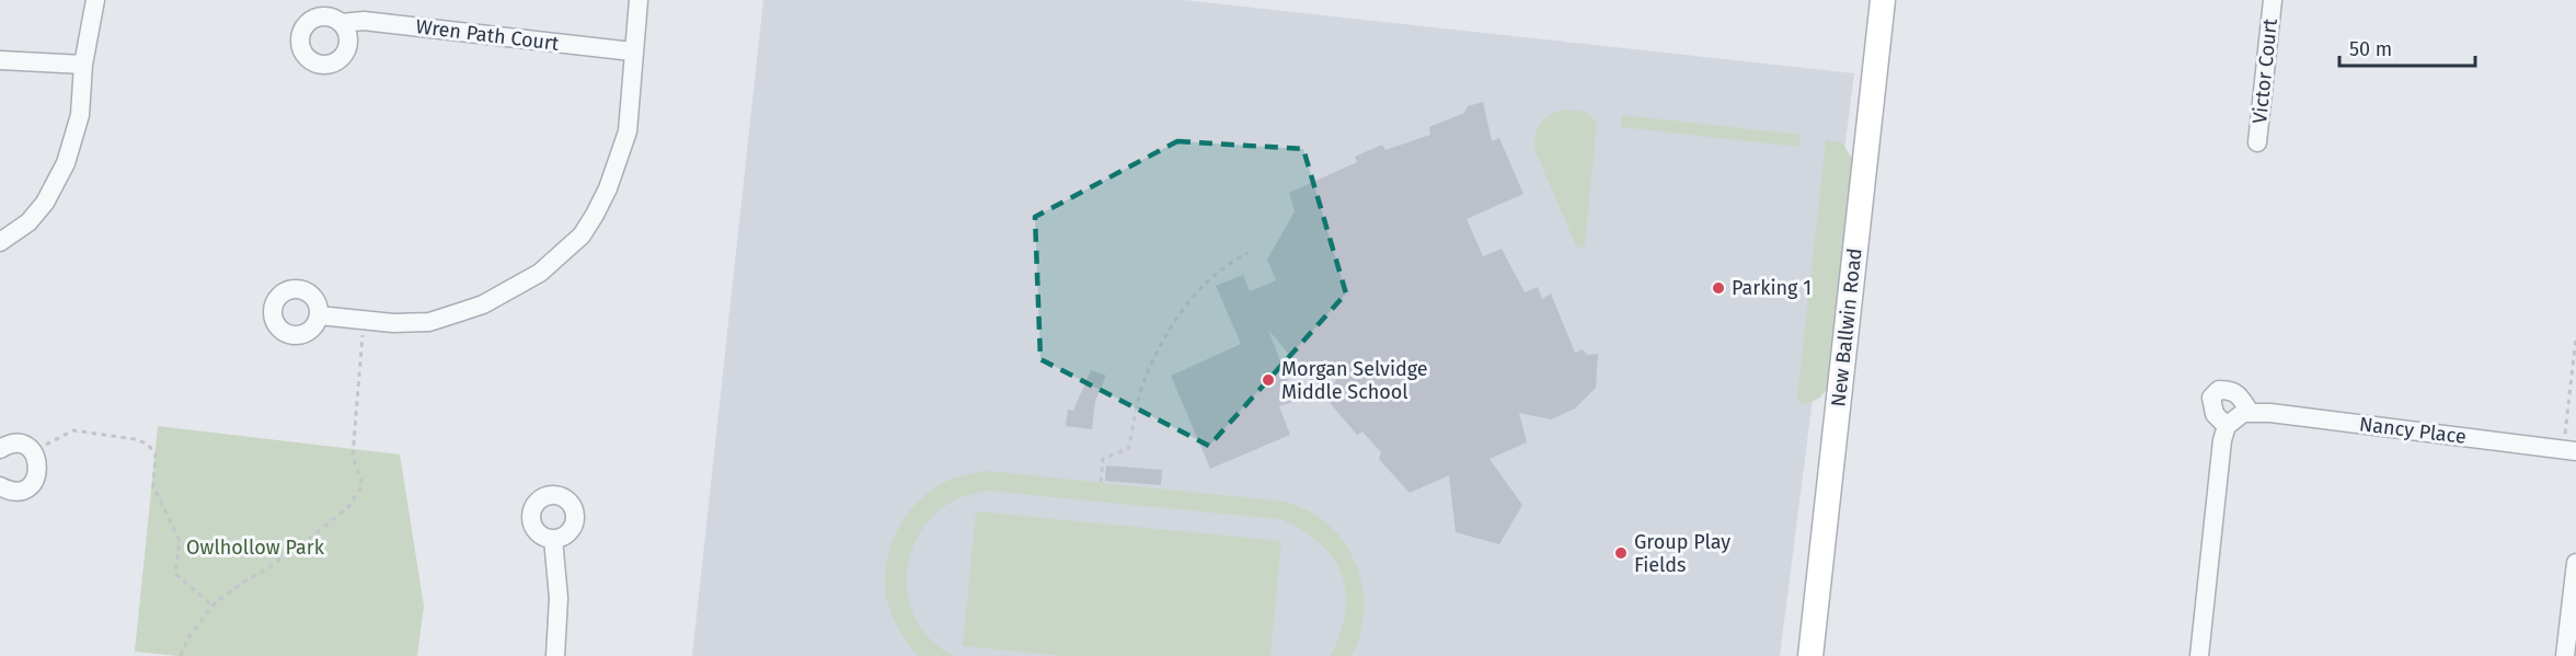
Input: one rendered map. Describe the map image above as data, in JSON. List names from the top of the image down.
{
  "streets": {
    "main road": ["New Ballwin Road"],
    "street": ["Wren Path Court", "Victor Court", "Nancy Place"]
  },
  "parks": ["Owlhollow Park"],
  "places": ["Parking 1", "Morgan Selvidge Middle School", "Group Play Fields"],
  "scale_bar": "50 m"
}
